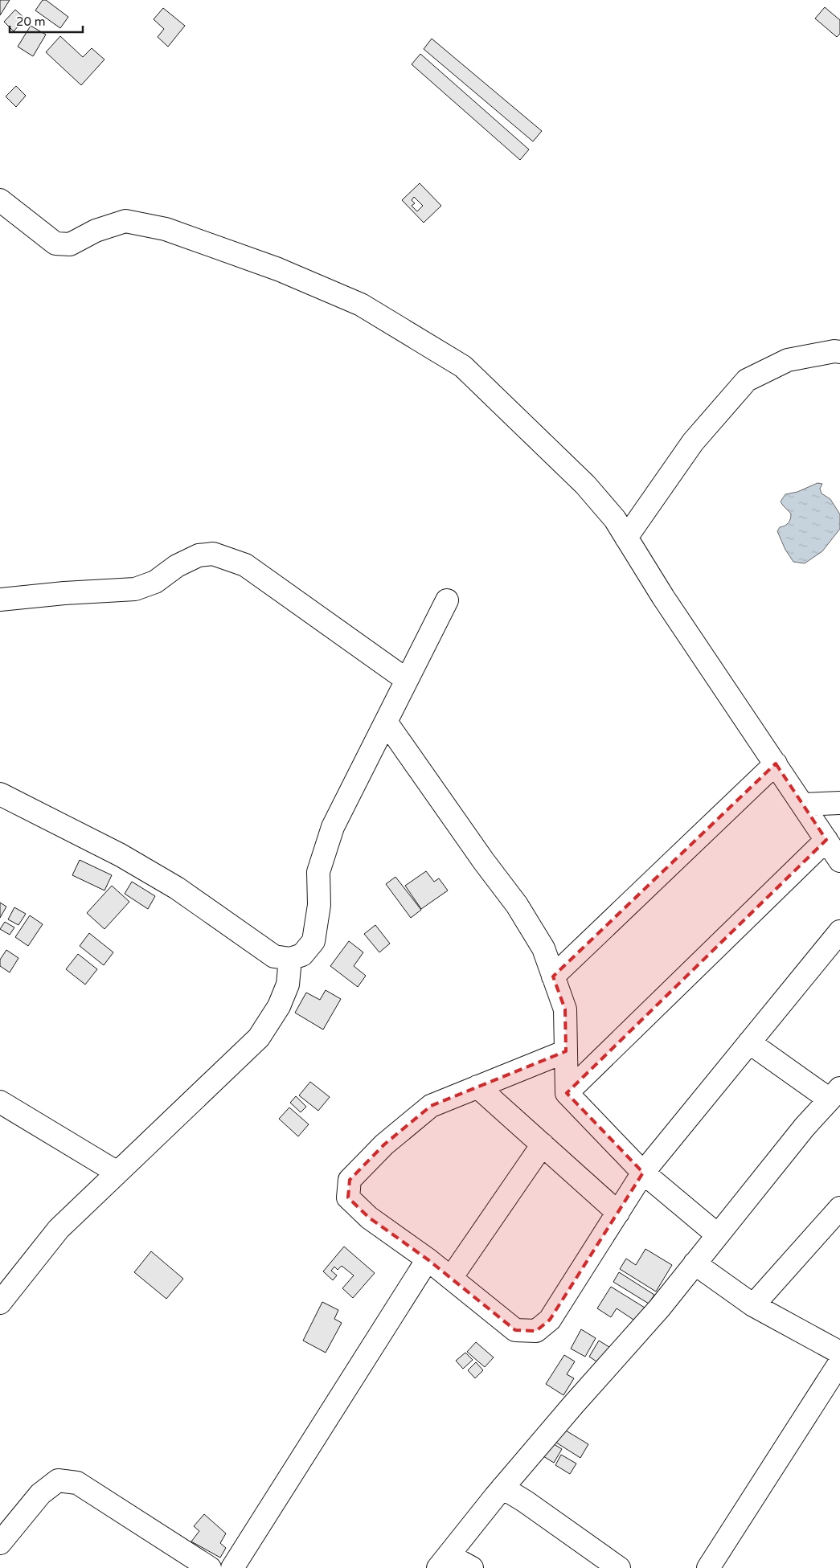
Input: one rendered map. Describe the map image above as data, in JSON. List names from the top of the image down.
{
  "scale_bar": "20 m"
}
